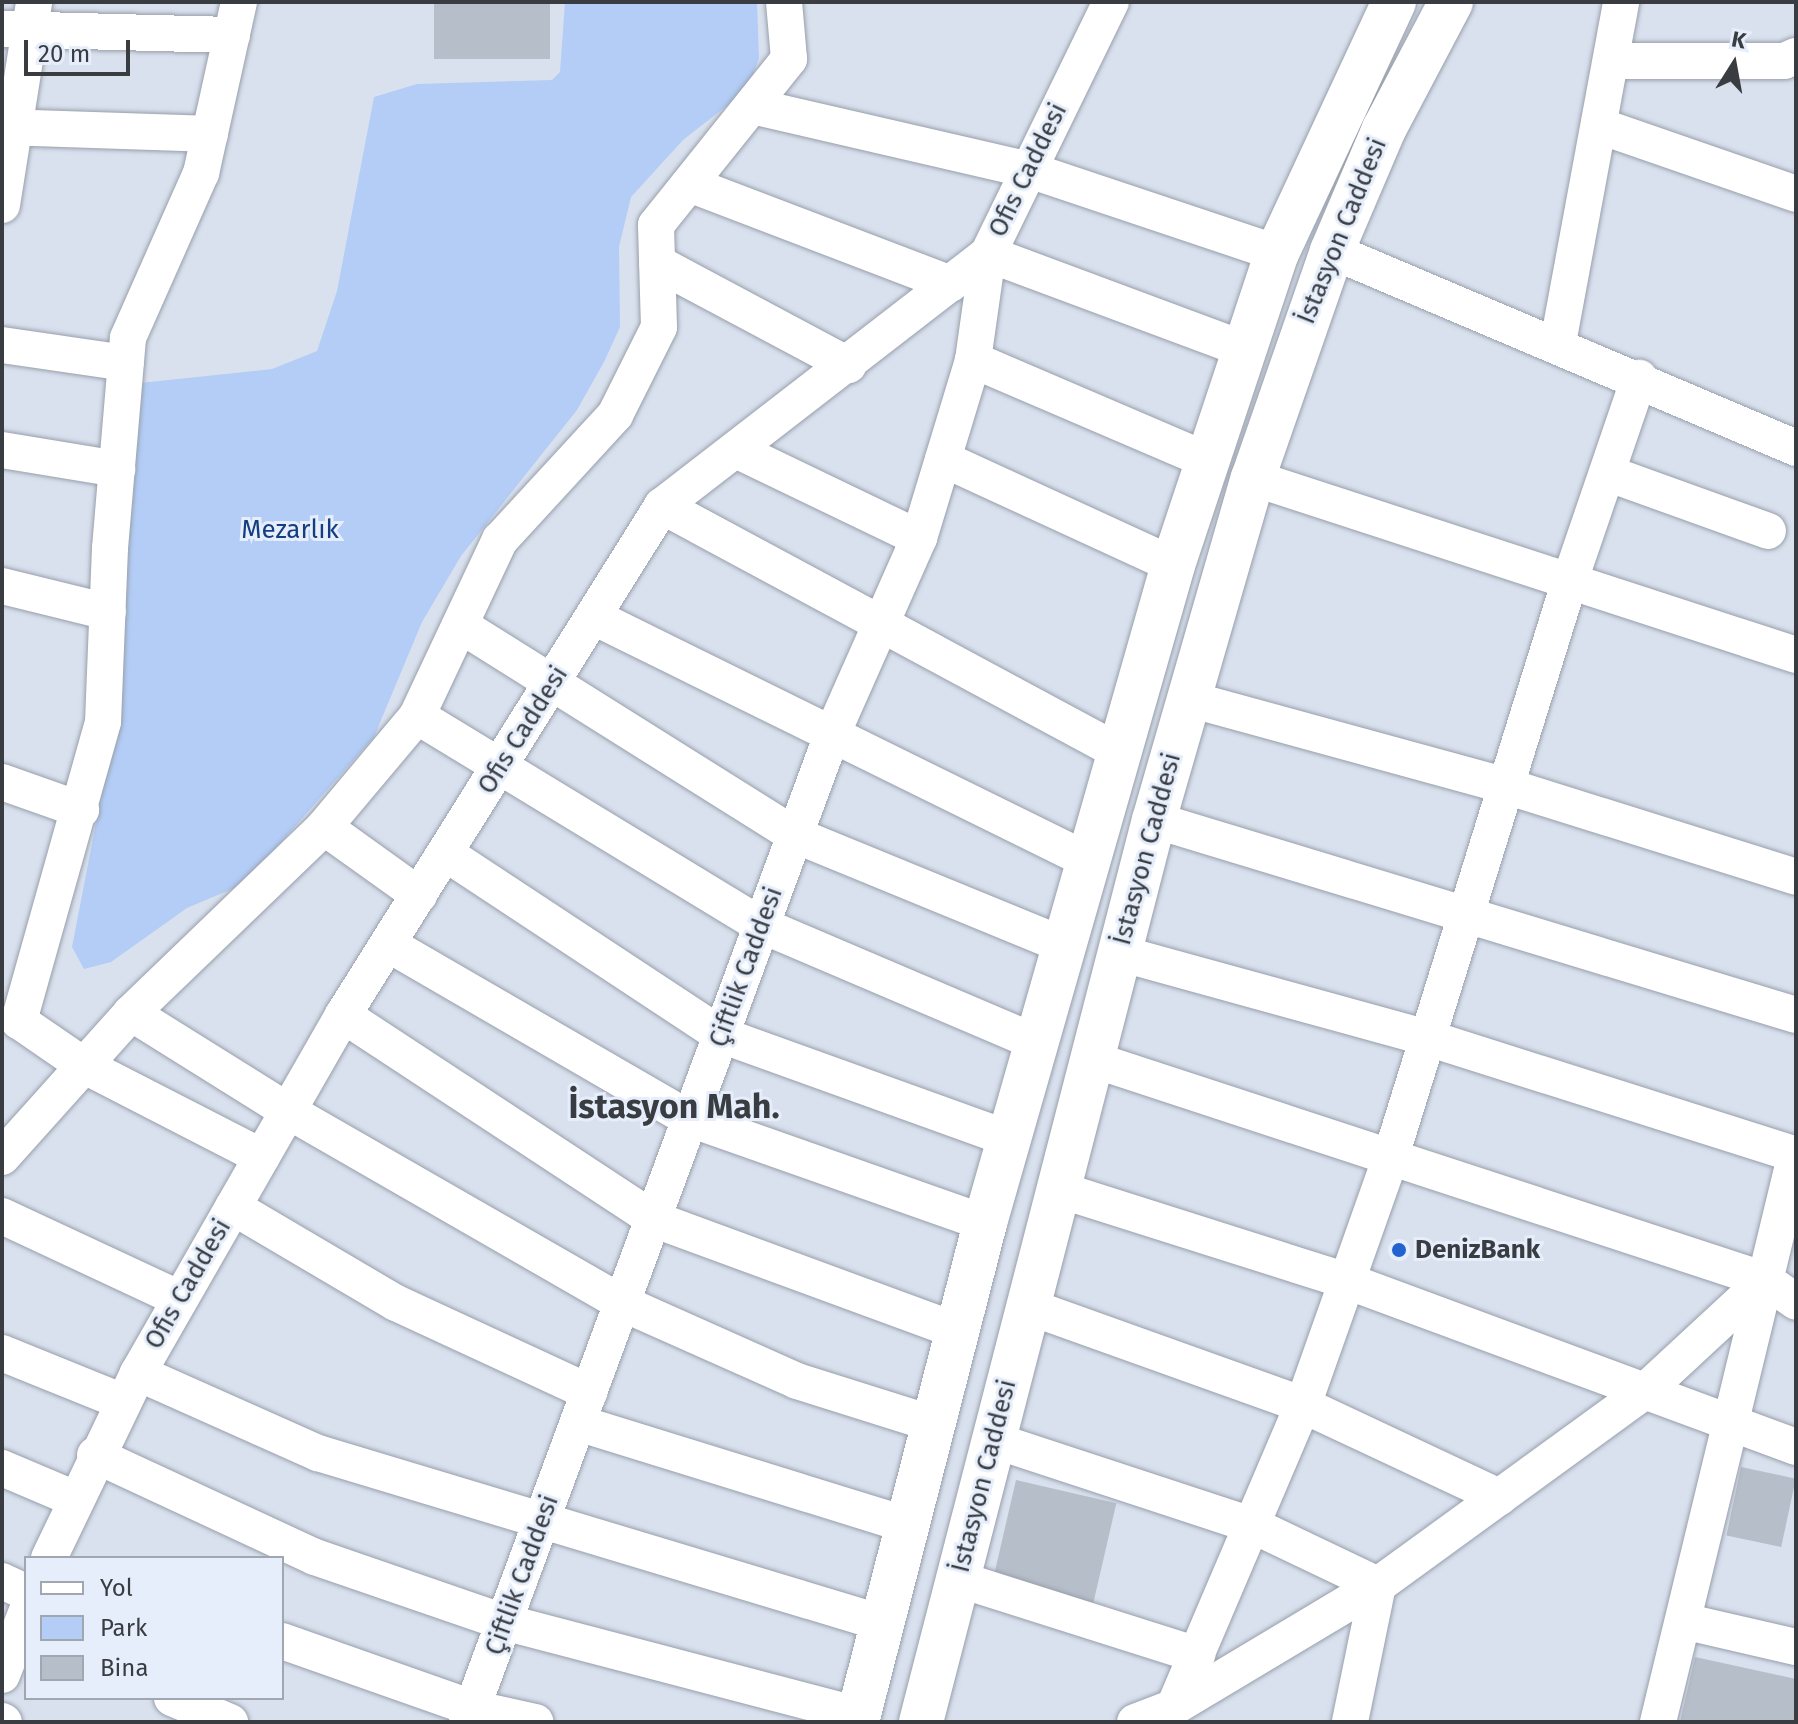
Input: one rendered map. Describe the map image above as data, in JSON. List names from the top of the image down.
{
  "streets": {
    "main road": ["İstasyon Caddesi"],
    "street": ["Ofis Caddesi", "Çiftlik Caddesi"]
  },
  "crossings": [
    ["Ofis Caddesi", "Çiftlik Caddesi"]
  ],
  "districts": ["İstasyon Mah."],
  "parks": ["Mezarlık"],
  "places": ["DenizBank"],
  "legend": ["Yol", "Park", "Bina"],
  "scale_bar": "20 m",
  "north": "top"
}
